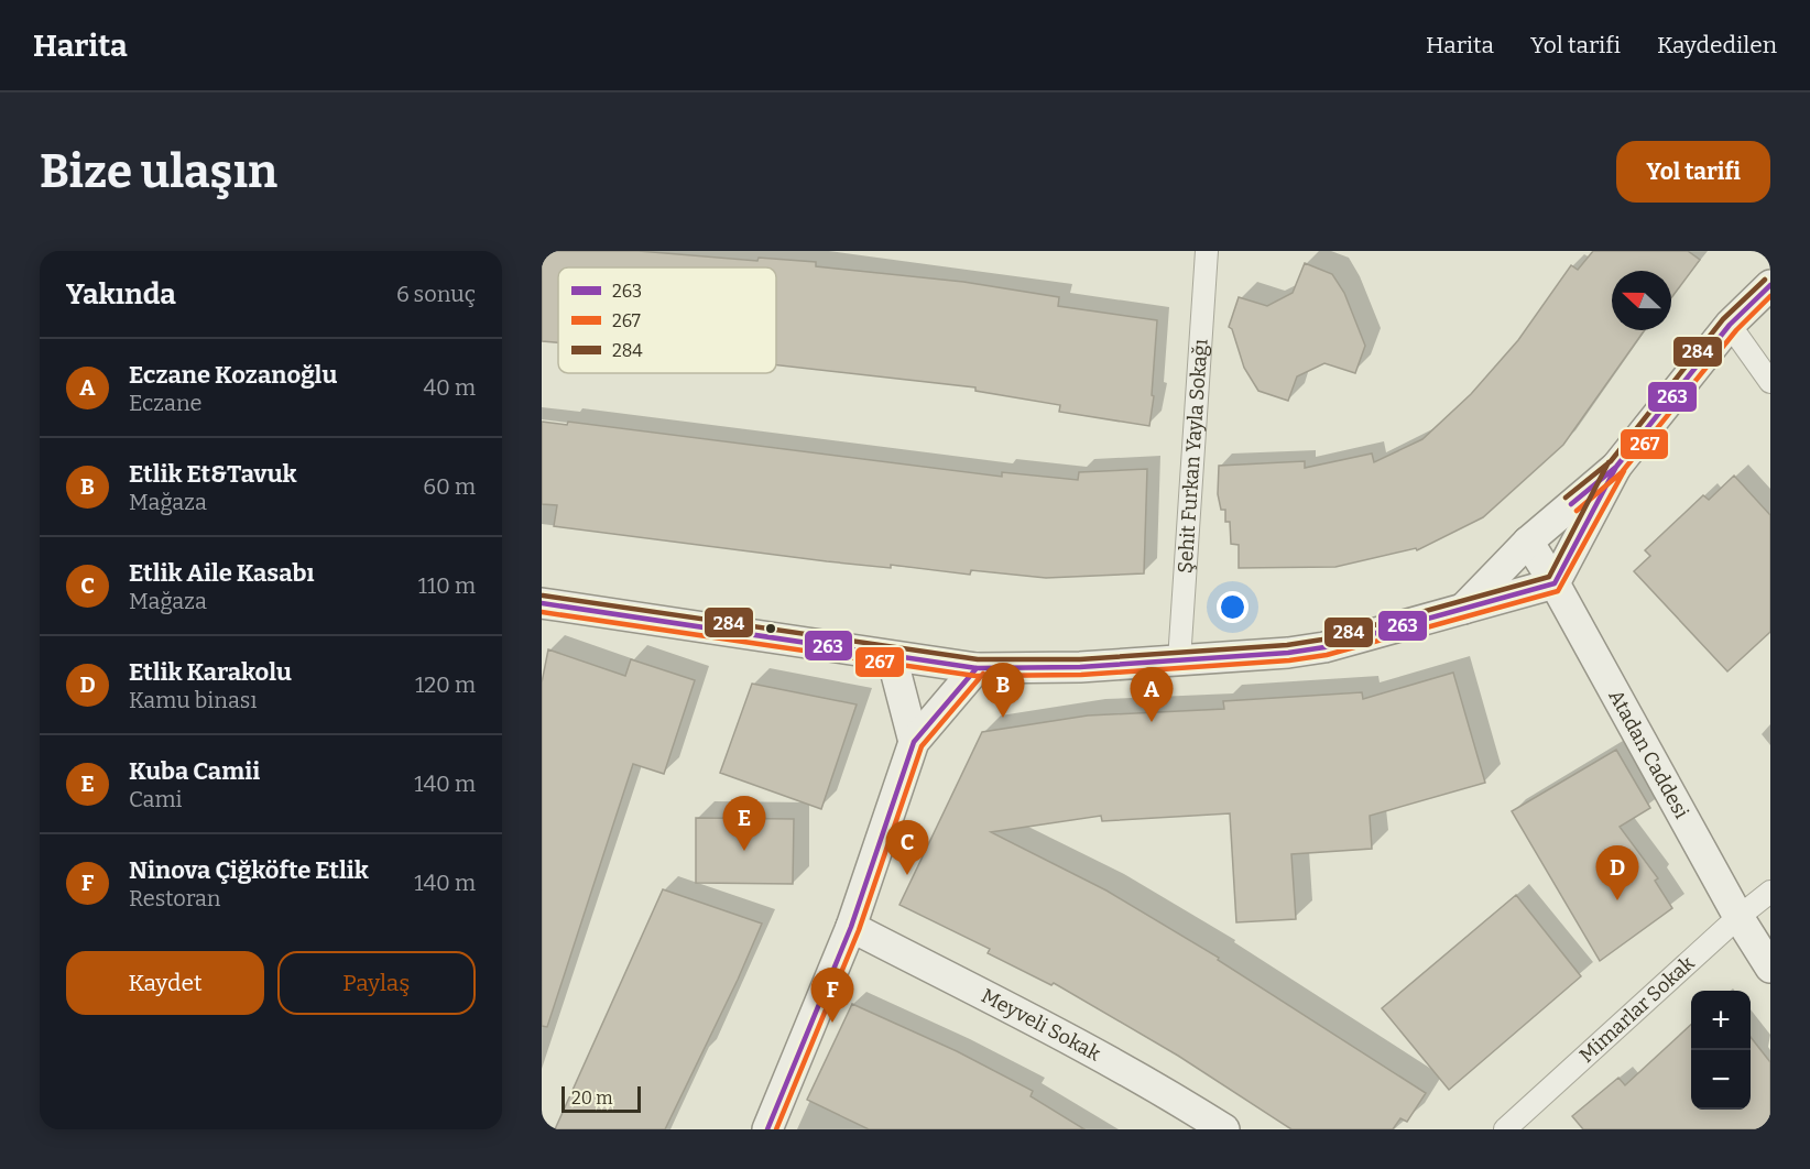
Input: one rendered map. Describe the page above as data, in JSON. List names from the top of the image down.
{
  "streets": {
    "main road": ["Atadan Caddesi", "Meyveli Sokak"],
    "street": ["Şehit Furkan Yayla Sokağı", "Mimarlar Sokak"]
  },
  "crossings": [
    ["Atadan Caddesi", "Mimarlar Sokak"]
  ],
  "lines": ["transit line 284", "transit line 263", "transit line 267"],
  "legend": ["263", "267", "284"],
  "scale_bar": "20 m",
  "north": "left",
  "page": {
    "header": "Harita",
    "nav": ["Harita", "Yol tarifi", "Kaydedilen"],
    "buttons": [
      "Yol tarifi",
      ["Kaydet", "Paylaş"]
    ],
    "title": "Bize ulaşın",
    "heading": ["Yakında", "6 sonuç"],
    "list": [
      {
        "mark": "A",
        "name": "Eczane Kozanoğlu",
        "note": "Eczane",
        "value": "40 m"
      },
      {
        "mark": "B",
        "name": "Etlik Et&Tavuk",
        "note": "Mağaza",
        "value": "60 m"
      },
      {
        "mark": "C",
        "name": "Etlik Aile Kasabı",
        "note": "Mağaza",
        "value": "110 m"
      },
      {
        "mark": "D",
        "name": "Etlik Karakolu",
        "note": "Kamu binası",
        "value": "120 m"
      },
      {
        "mark": "E",
        "name": "Kuba Camii",
        "note": "Cami",
        "value": "140 m"
      },
      {
        "mark": "F",
        "name": "Ninova Çiğköfte Etlik",
        "note": "Restoran",
        "value": "140 m"
      }
    ],
    "pins": [
      "B",
      "A",
      "E",
      "C",
      "D",
      "F"
    ],
    "map_buttons": ["+", "−"],
    "scale": "20 m"
  }
}
